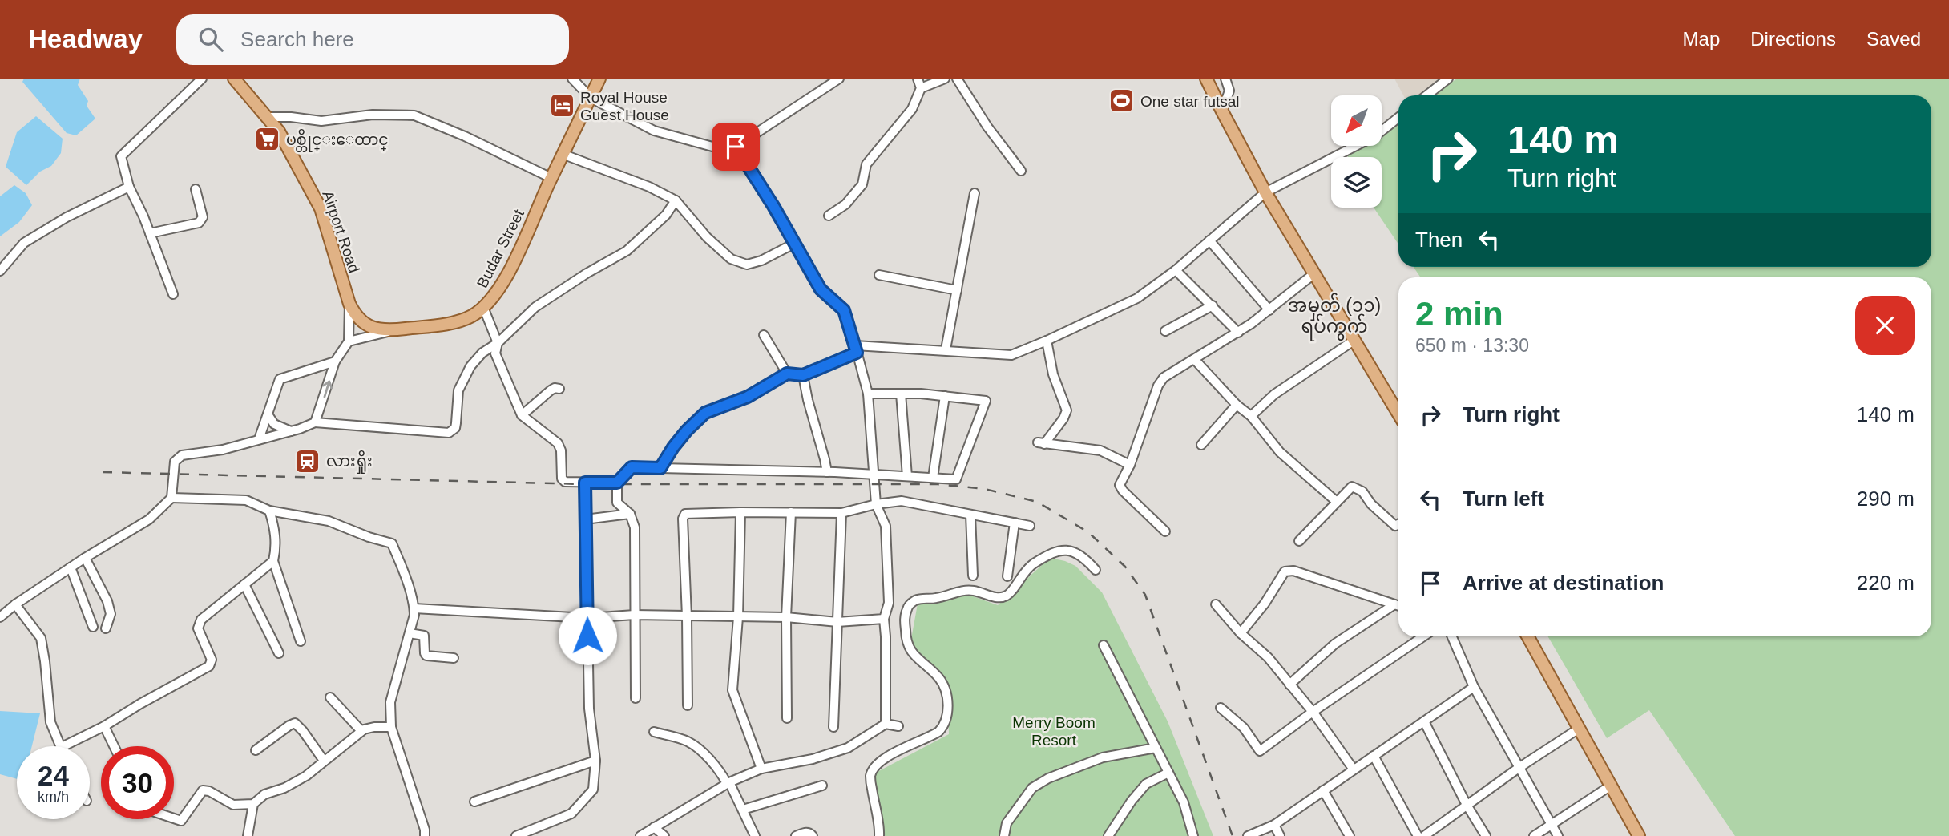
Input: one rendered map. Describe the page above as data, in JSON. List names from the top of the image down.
{
  "streets": {
    "main road": ["Airport Road", "Budar Street"]
  },
  "crossings": [
    ["Airport Road", "Budar Street"]
  ],
  "districts": ["အမှတ် (၁၁) ရပ်ကွက်"],
  "parks": ["Merry Boom Resort"],
  "places": {
    "sports": ["One star futsal"],
    "hotel": ["Royal House Guest House"],
    "supermarket": ["ပစ္တိုင္းေထာင္"],
    "station": ["လားရှိုး"]
  },
  "north": "bottom left",
  "page": {
    "header": "Headway",
    "search": "Search here",
    "nav": ["Map", "Directions", "Saved"],
    "turn": ["140 m", "Turn right"],
    "then": "Then",
    "heading": ["2 min", "650 m · 13:30"],
    "list": [
      {
        "name": "Turn right",
        "value": "140 m"
      },
      {
        "name": "Turn left",
        "value": "290 m"
      },
      {
        "name": "Arrive at destination",
        "value": "220 m"
      }
    ],
    "speed": "24 km/h",
    "limit": "30"
  }
}
